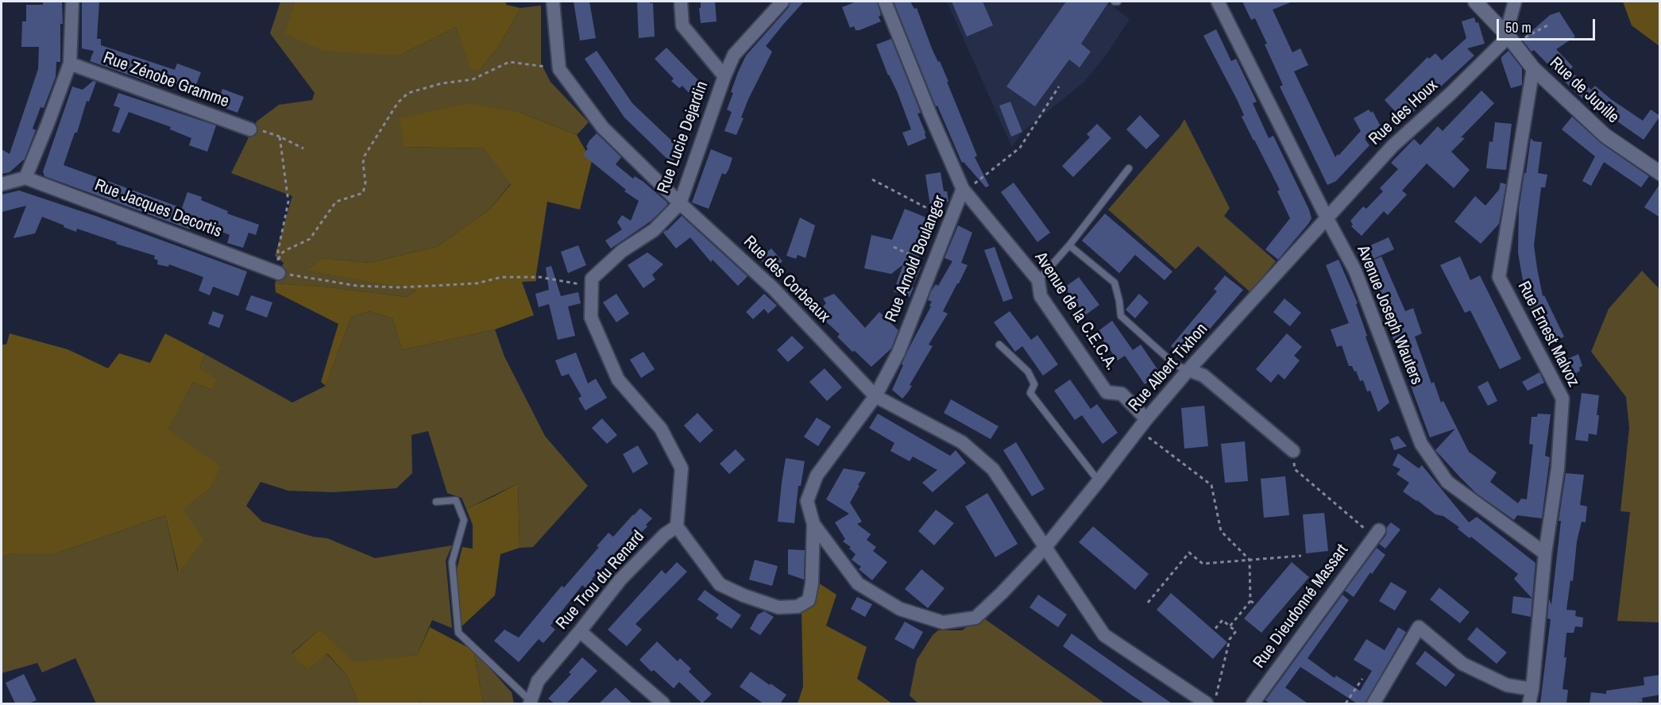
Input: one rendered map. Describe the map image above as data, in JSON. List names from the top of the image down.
{
  "streets": {
    "street": [
      "Rue Zénobe Gramme",
      "Rue de Jupille",
      "Rue des Houx",
      "Rue Lucie Dejardin",
      "Rue Jacques Decortis",
      "Rue Arnold Boulanger",
      "Rue des Corbeaux",
      "Avenue de la C.E.C.A.",
      "Avenue Joseph Wauters",
      "Rue Ernest Malvoz",
      "Rue Albert Tixhon",
      "Rue Trou du Renard",
      "Rue Dieudonné Massart"
    ]
  },
  "crossings": [
    ["Rue de Jupille", "Rue des Houx"],
    ["Rue de Jupille", "Rue Ernest Malvoz"],
    ["Rue des Houx", "Avenue Joseph Wauters"],
    ["Rue des Houx", "Rue Albert Tixhon"],
    ["Rue Lucie Dejardin", "Rue des Corbeaux"],
    ["Rue Arnold Boulanger", "Rue des Corbeaux"],
    ["Rue Arnold Boulanger", "Avenue de la C.E.C.A."],
    ["Rue des Corbeaux", "Rue Albert Tixhon"],
    ["Avenue de la C.E.C.A.", "Rue Albert Tixhon"],
    ["Avenue Joseph Wauters", "Rue Ernest Malvoz"],
    ["Avenue Joseph Wauters", "Rue Albert Tixhon"]
  ],
  "scale_bar": "50 m"
}
